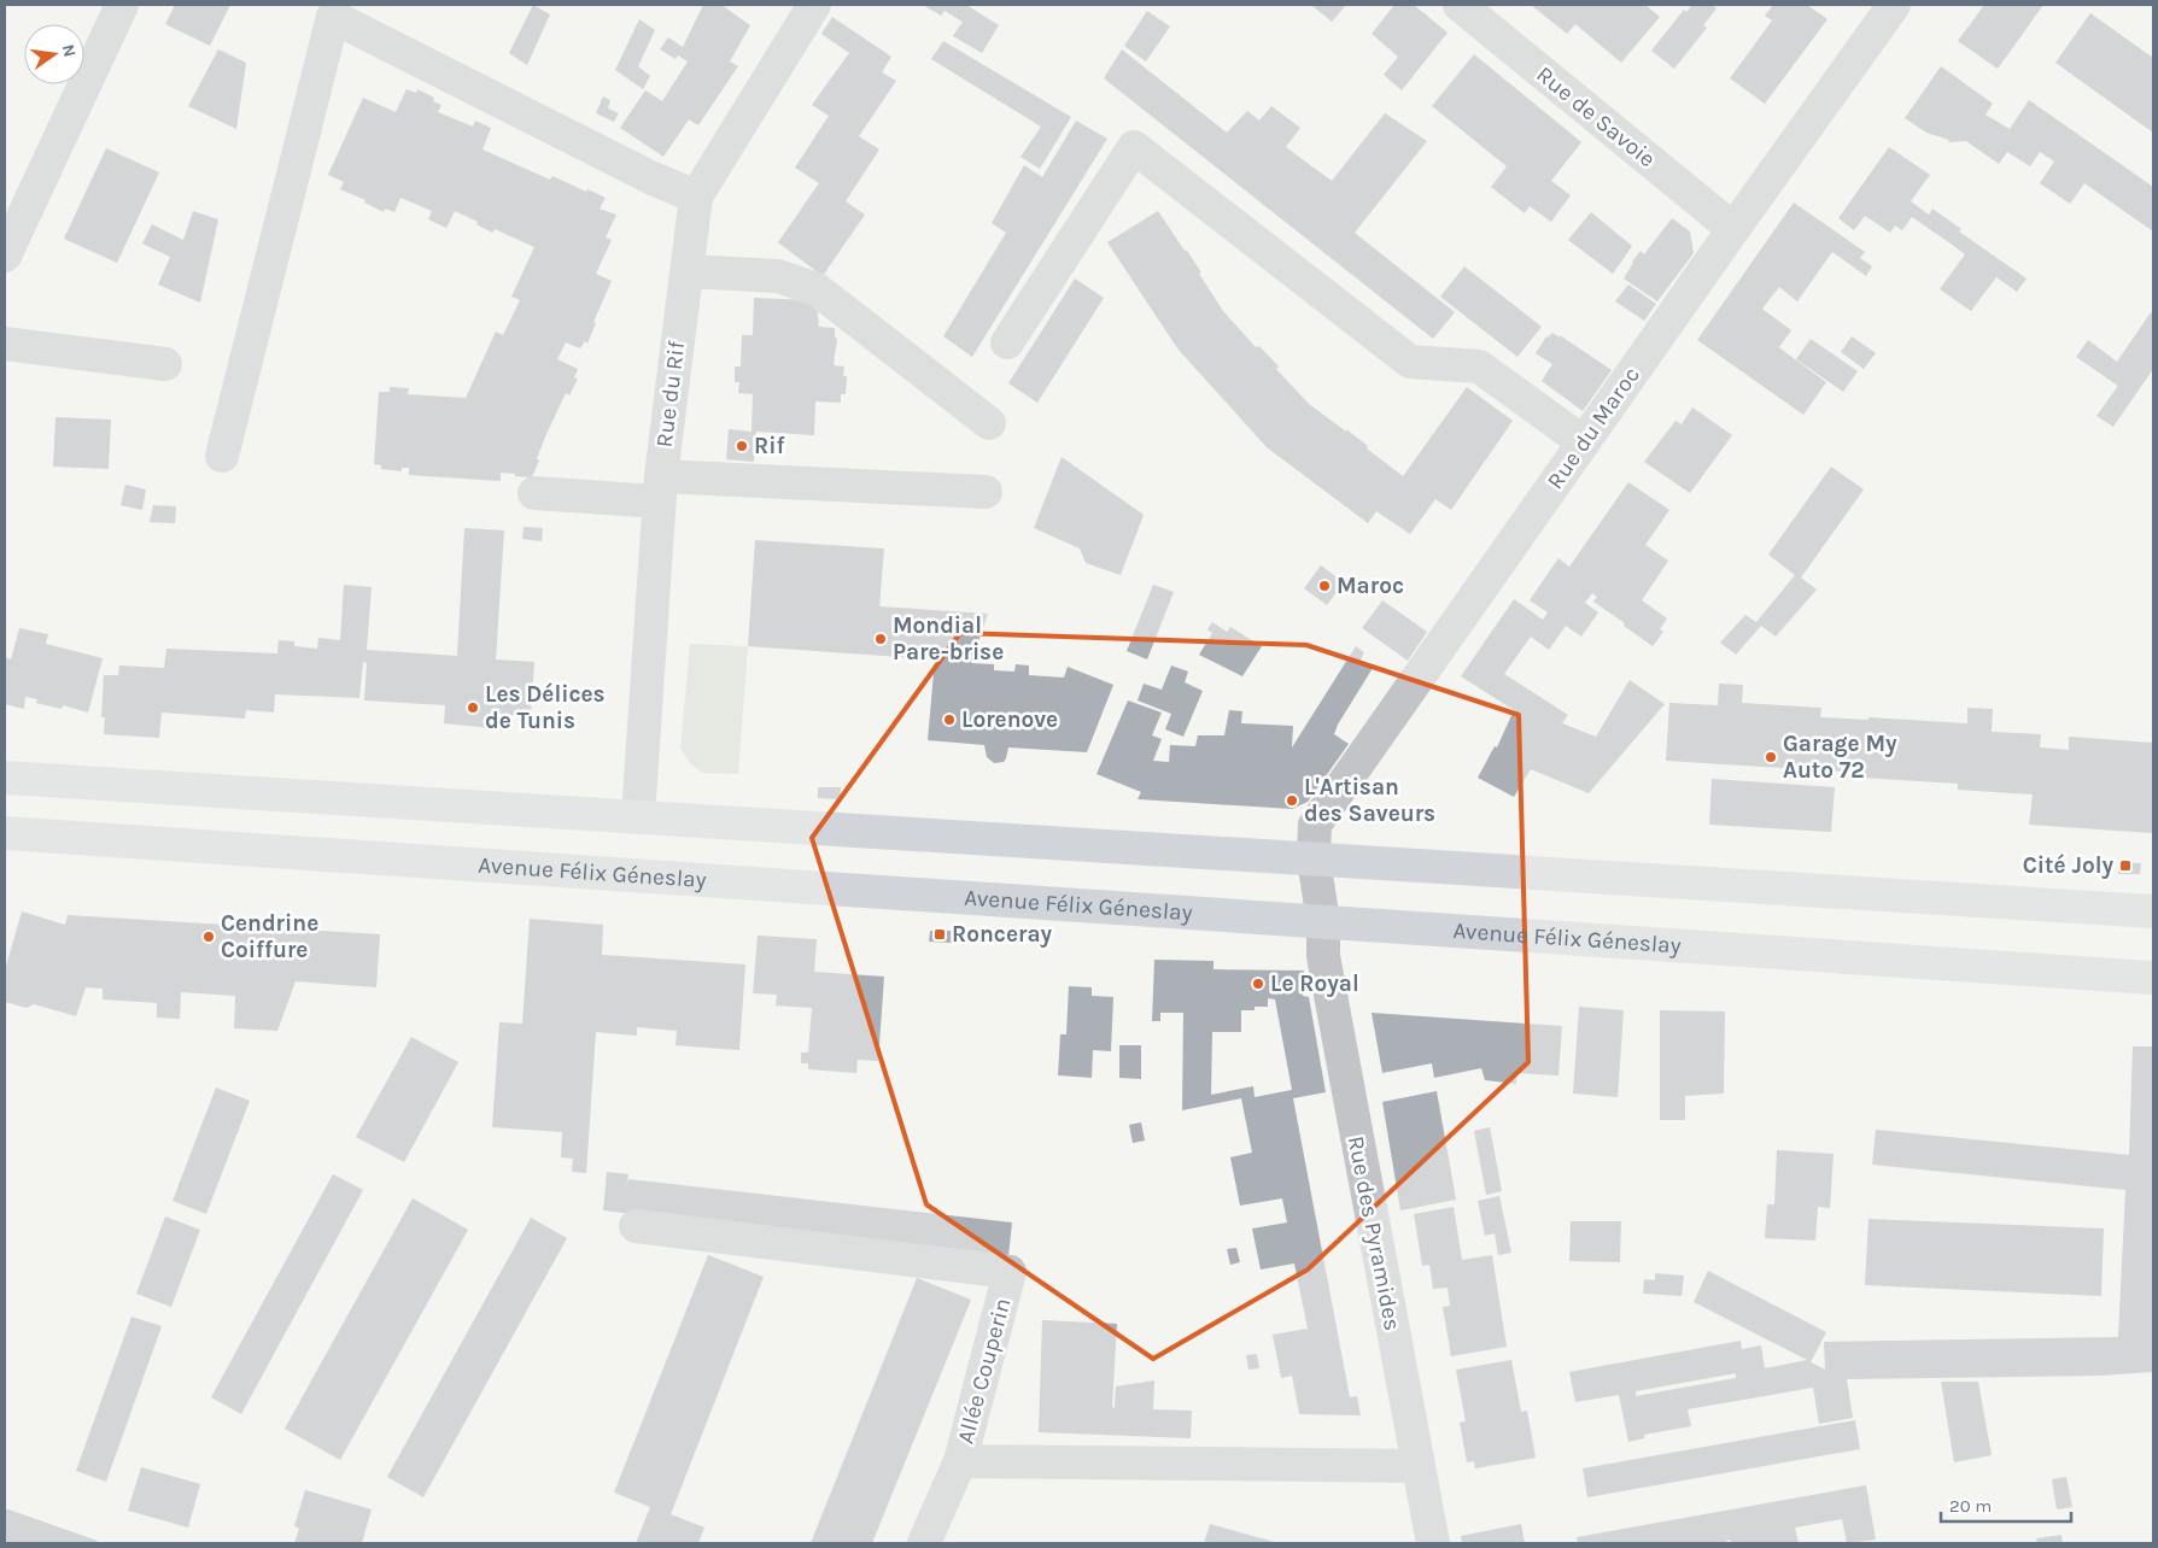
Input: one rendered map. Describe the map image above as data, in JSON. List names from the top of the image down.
{
  "streets": {
    "main road": ["Avenue Félix Géneslay"],
    "street": [
      "Rue de Savoie",
      "Rue du Rif",
      "Rue du Maroc",
      "Rue des Pyramides",
      "Allée Couperin"
    ]
  },
  "crossings": [
    ["Rue de Savoie", "Rue du Maroc"],
    ["Rue du Maroc", "Avenue Félix Géneslay"],
    ["Rue du Maroc", "Rue des Pyramides"],
    ["Avenue Félix Géneslay", "Rue des Pyramides"],
    ["Rue des Pyramides", "Allée Couperin"]
  ],
  "places": {
    "other": [
      "Rif",
      "Maroc",
      "Mondial Pare-brise",
      "Les Délices de Tunis",
      "Lorenove",
      "Garage My Auto 72",
      "L'Artisan des Saveurs",
      "Cendrine Coiffure",
      "Le Royal"
    ],
    "transit": ["Cité Joly", "Ronceray"]
  },
  "scale_bar": "20 m",
  "north": "right"
}
